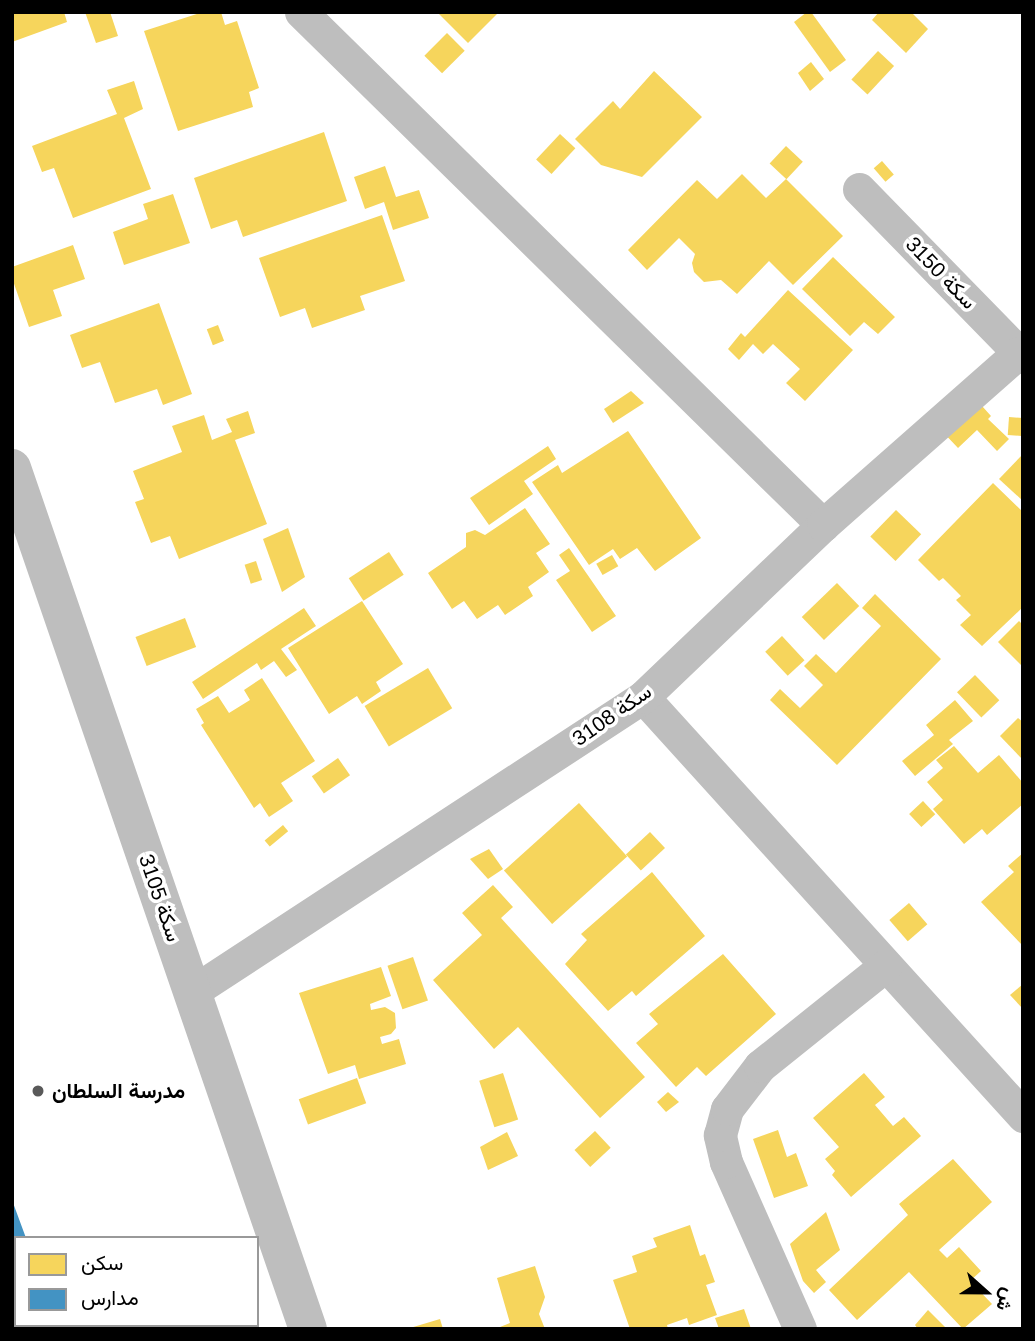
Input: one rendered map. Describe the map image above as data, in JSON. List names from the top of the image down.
{
  "streets": {
    "street": ["سكة 3150", "سكة 3108", "سكة 3105"]
  },
  "crossings": [
    ["سكة 3150", "سكة 3108"],
    ["سكة 3108", "سكة 3105"]
  ],
  "places": ["مدرسة السلطان"],
  "legend": ["سكن", "مدارس"],
  "north": "right"
}
